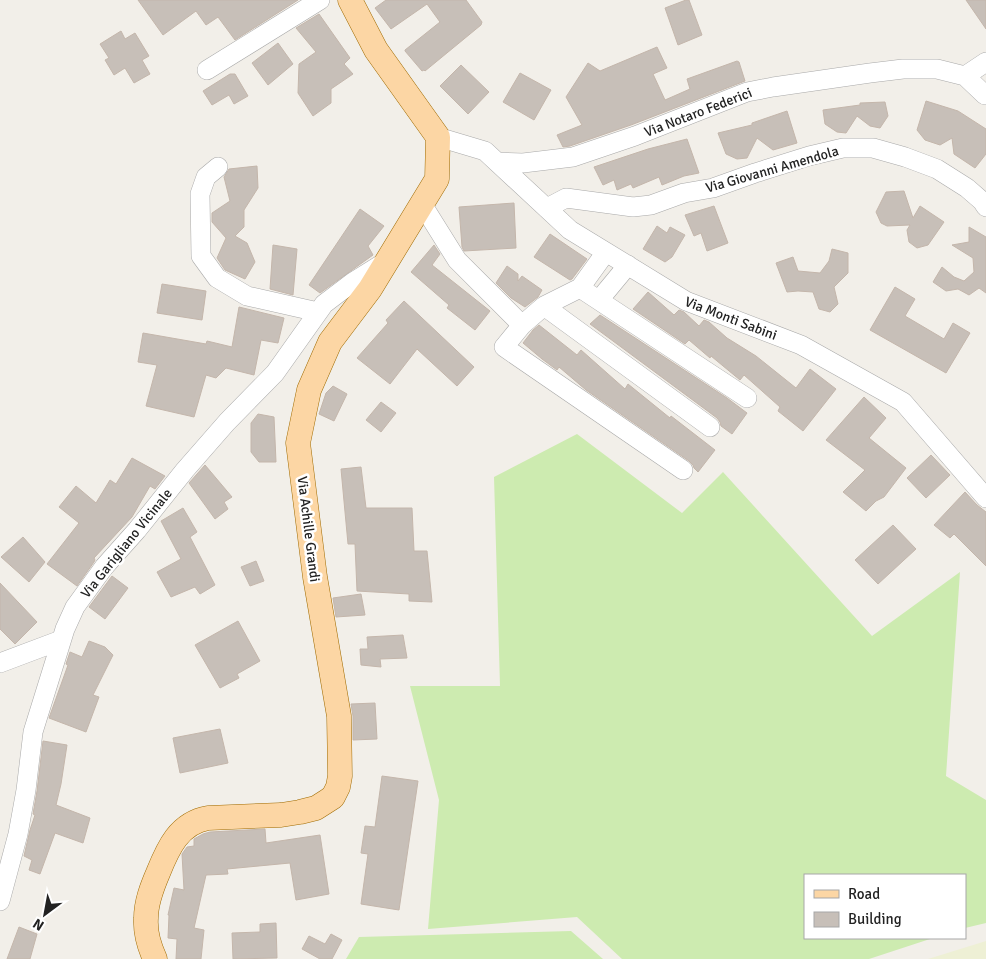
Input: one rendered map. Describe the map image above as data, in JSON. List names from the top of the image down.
{
  "streets": {
    "main road": ["Via Achille Grandi"],
    "street": [
      "Via Notaro Federici",
      "Via Giovanni Amendola",
      "Via Monti Sabini",
      "Via Garigliano Vicinale"
    ]
  },
  "crossings": [
    ["Via Notaro Federici", "Via Monti Sabini"],
    ["Via Giovanni Amendola", "Via Monti Sabini"],
    ["Via Monti Sabini", "Via Achille Grandi"],
    ["Via Achille Grandi", "Via Garigliano Vicinale"]
  ],
  "legend": ["Road", "Building"],
  "north": "bottom left"
}
